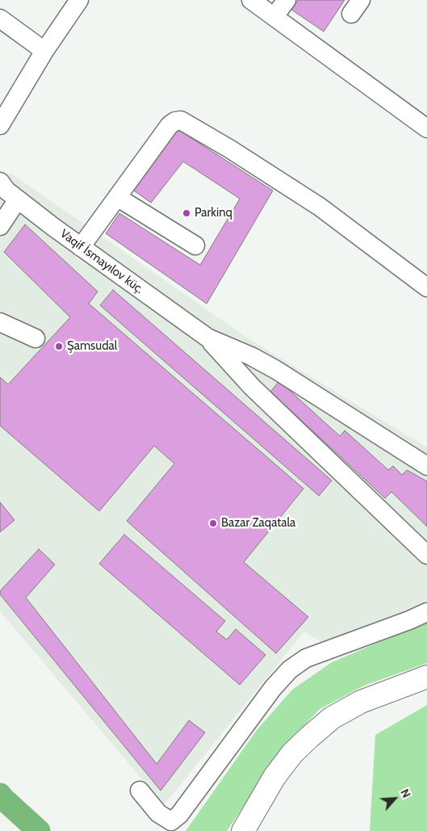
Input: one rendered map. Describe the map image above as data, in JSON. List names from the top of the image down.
{
  "streets": {
    "street": ["Vaqif İsmayılov küç."]
  },
  "places": ["Parkinq", "Şamsudal", "Bazar Zaqatala"],
  "north": "top right"
}
